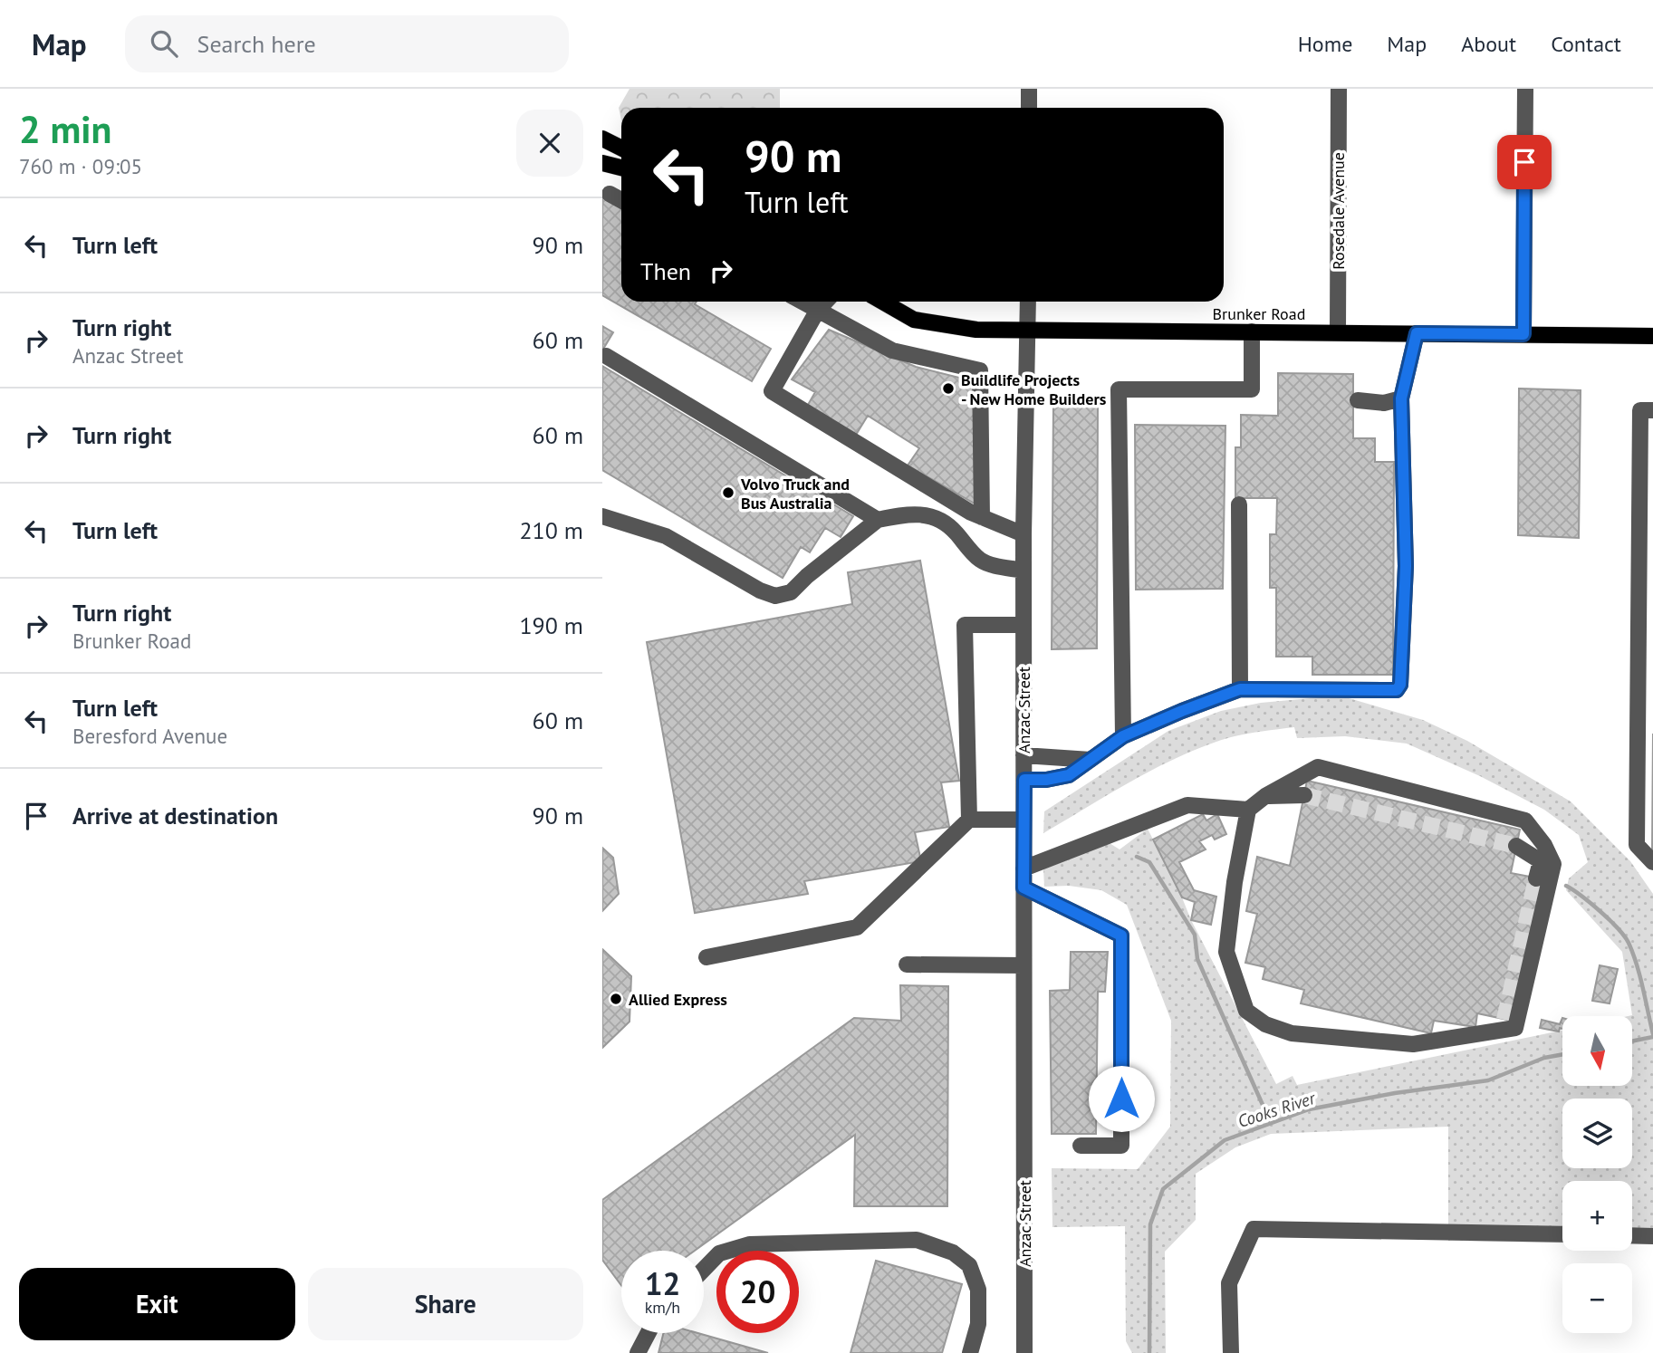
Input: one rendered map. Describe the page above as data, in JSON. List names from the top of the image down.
{
  "streets": {
    "main road": ["Brunker Road"],
    "street": ["Rosedale Avenue", "Anzac Street"]
  },
  "crossings": [
    ["Rosedale Avenue", "Brunker Road"],
    ["Brunker Road", "Anzac Street"]
  ],
  "water": ["Cooks River"],
  "places": ["Buildlife Projects - New Home Builders", "Volvo Truck and Bus Australia", "Allied Express"],
  "north": "bottom",
  "page": {
    "header": "Map",
    "search": "Search here",
    "nav": [
      "Home",
      "Map",
      "About",
      "Contact"
    ],
    "heading": ["2 min", "760 m · 09:05"],
    "turn": ["90 m", "Turn left"],
    "list": [
      {
        "name": "Turn left",
        "value": "90 m"
      },
      {
        "name": "Turn right",
        "note": "Anzac Street",
        "value": "60 m"
      },
      {
        "name": "Turn right",
        "value": "60 m"
      },
      {
        "name": "Turn left",
        "value": "210 m"
      },
      {
        "name": "Turn right",
        "note": "Brunker Road",
        "value": "190 m"
      },
      {
        "name": "Turn left",
        "note": "Beresford Avenue",
        "value": "60 m"
      },
      {
        "name": "Arrive at destination",
        "value": "90 m"
      }
    ],
    "then": "Then",
    "map_buttons": ["+", "−"],
    "speed": "12 km/h",
    "limit": "20",
    "buttons": ["Exit", "Share"]
  }
}
